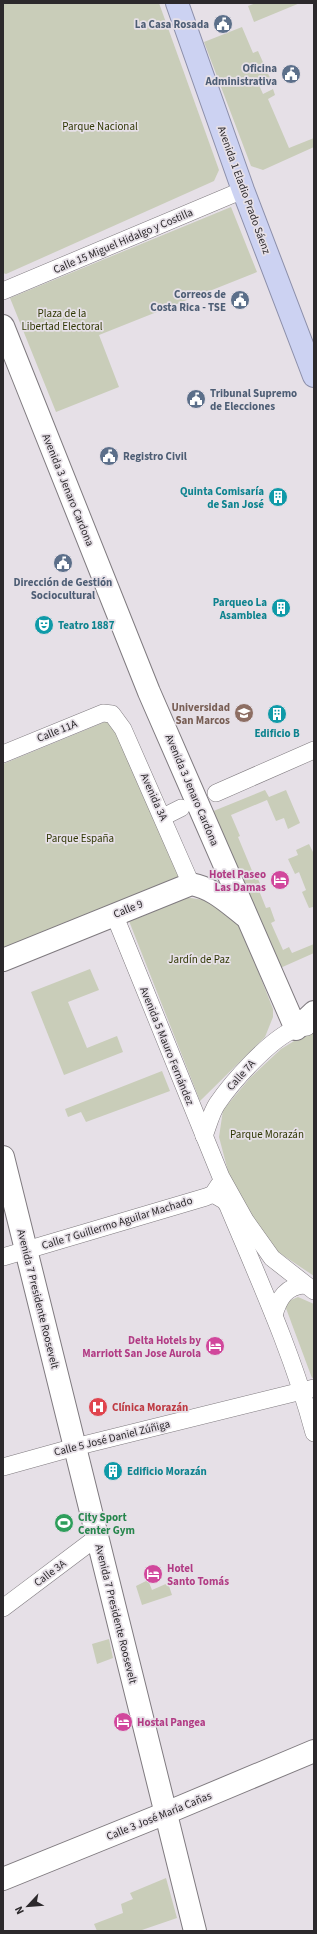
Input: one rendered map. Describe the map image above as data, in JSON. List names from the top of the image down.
{
  "streets": {
    "highway": ["Avenida 1 Eladio Prado Sáenz"],
    "street": [
      "Calle 15 Miguel Hidalgo y Costilla",
      "Avenida 3 Jenaro Cardona",
      "Calle 11A",
      "Avenida 3A",
      "Calle 9",
      "Avenida 5 Mauro Fernández",
      "Calle 7A",
      "Calle 7 Guillermo Aguilar Machado",
      "Avenida 7 Presidente Roosevelt",
      "Calle 5 José Daniel Zúñiga",
      "Calle 3A",
      "Calle 3 José María Cañas"
    ]
  },
  "crossings": [
    ["Avenida 1 Eladio Prado Sáenz", "Calle 15 Miguel Hidalgo y Costilla"],
    ["Avenida 3 Jenaro Cardona", "Calle 7A"],
    ["Calle 11A", "Avenida 3A"],
    ["Avenida 3A", "Calle 9"],
    ["Calle 9", "Avenida 5 Mauro Fernández"],
    ["Avenida 5 Mauro Fernández", "Calle 7A"],
    ["Calle 7 Guillermo Aguilar Machado", "Avenida 7 Presidente Roosevelt"],
    ["Avenida 7 Presidente Roosevelt", "Calle 5 José Daniel Zúñiga"],
    ["Avenida 7 Presidente Roosevelt", "Calle 3A"],
    ["Avenida 7 Presidente Roosevelt", "Calle 3 José María Cañas"]
  ],
  "parks": [
    "Parque Nacional",
    "Plaza de la Libertad Electoral",
    "Parque España",
    "Jardín de Paz",
    "Parque Morazán"
  ],
  "places": {
    "public building": [
      "La Casa Rosada",
      "Oficina Administrativa",
      "Correos de Costa Rica - TSE",
      "Tribunal Supremo de Elecciones",
      "Registro Civil",
      "Dirección de Gestión Sociocultural"
    ],
    "building": [
      "Quinta Comisaría de San José",
      "Parqueo La Asamblea",
      "Edificio B",
      "Edificio Morazán"
    ],
    "theatre": ["Teatro 1887"],
    "school or university": ["Universidad San Marcos"],
    "hotel": [
      "Hotel Paseo Las Damas",
      "Delta Hotels by Marriott San Jose Aurola",
      "Hotel Santo Tomás",
      "Hostal Pangea"
    ],
    "hospital": ["Clínica Morazán"],
    "sports": ["City Sport Center Gym"]
  },
  "north": "bottom left"
}
